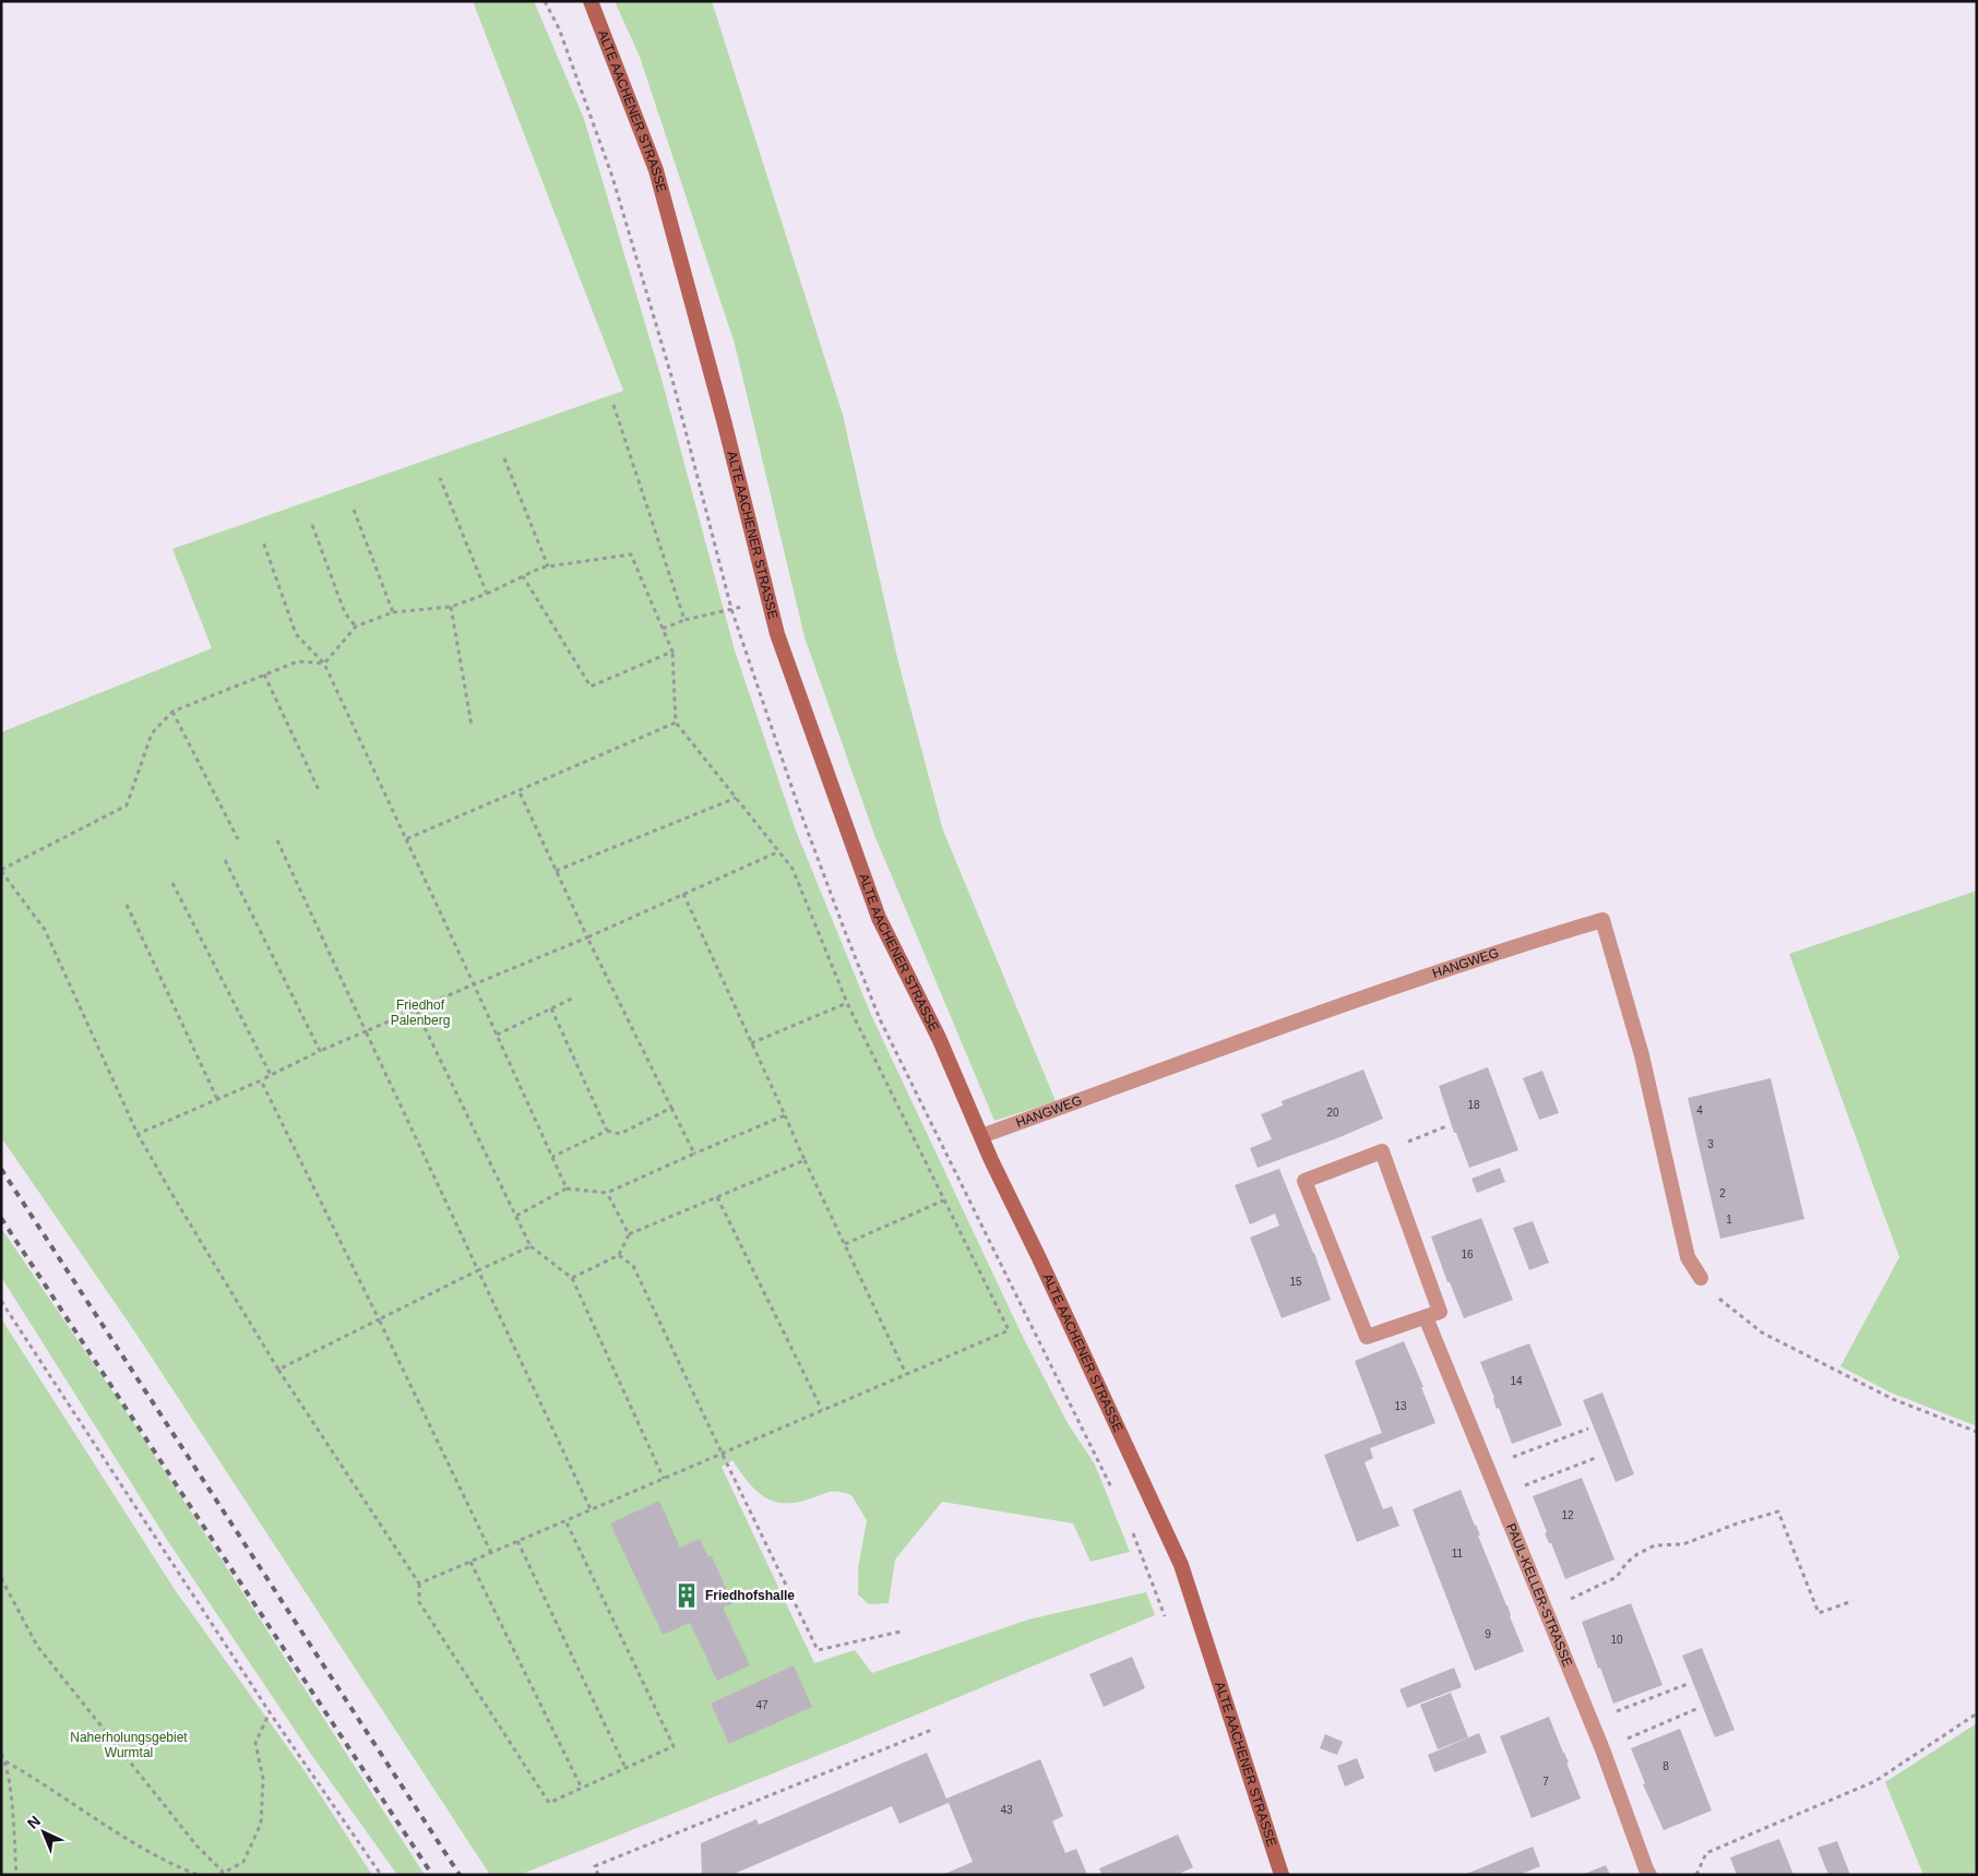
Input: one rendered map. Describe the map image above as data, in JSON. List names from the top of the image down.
{
  "streets": {
    "main road": ["ALTE AACHENER STRASSE"],
    "street": ["HANGWEG", "PAUL-KELLER-STRASSE"]
  },
  "crossings": [
    ["ALTE AACHENER STRASSE", "HANGWEG"]
  ],
  "parks": ["Friedhof Palenberg", "Naherholungsgebiet Wurmtal"],
  "places": {
    "building": ["Friedhofshalle"]
  },
  "house_numbers": [
    "18",
    "4",
    "20",
    "3",
    "2",
    "1",
    "16",
    "15",
    "14",
    "13",
    "12",
    "11",
    "9",
    "10",
    "47",
    "8",
    "7",
    "43"
  ],
  "north": "top left"
}
